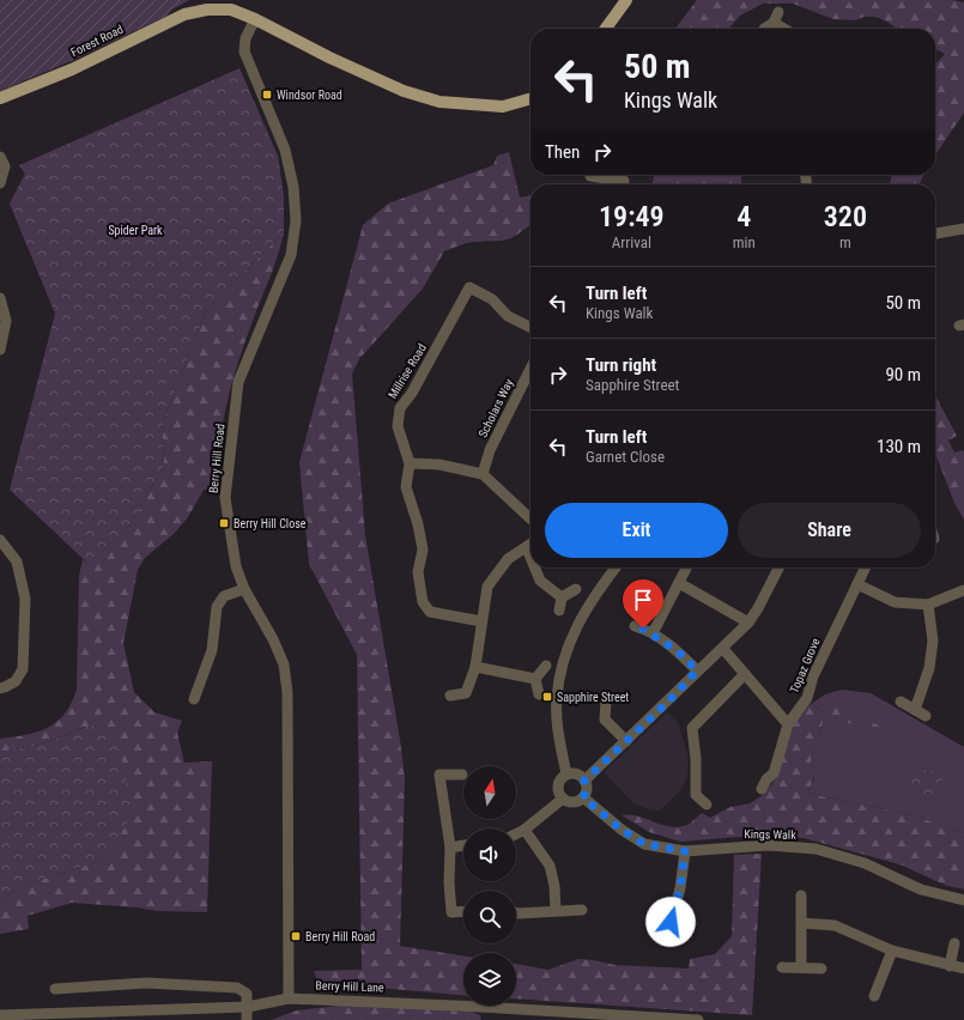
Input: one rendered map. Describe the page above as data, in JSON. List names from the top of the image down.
{
  "streets": {
    "main road": ["Forest Road"],
    "street": [
      "Millrise Road",
      "Scholars Way",
      "Berry Hill Road",
      "Topaz Grove",
      "Kings Walk",
      "Berry Hill Lane"
    ]
  },
  "crossings": [
    ["Berry Hill Road", "Berry Hill Lane"]
  ],
  "parks": ["Spider Park"],
  "places": {
    "transit": [
      "Windsor Road",
      "Berry Hill Close",
      "Sapphire Street",
      "Berry Hill Road"
    ]
  },
  "north": "top",
  "page": {
    "turn": ["50 m", "Kings Walk"],
    "then": "Then",
    "eta": [
      "19:49",
      "Arrival",
      "4",
      "min",
      "320",
      "m"
    ],
    "list": [
      {
        "name": "Turn left",
        "note": "Kings Walk",
        "value": "50 m"
      },
      {
        "name": "Turn right",
        "note": "Sapphire Street",
        "value": "90 m"
      },
      {
        "name": "Turn left",
        "note": "Garnet Close",
        "value": "130 m"
      }
    ],
    "buttons": ["Exit", "Share"]
  }
}
